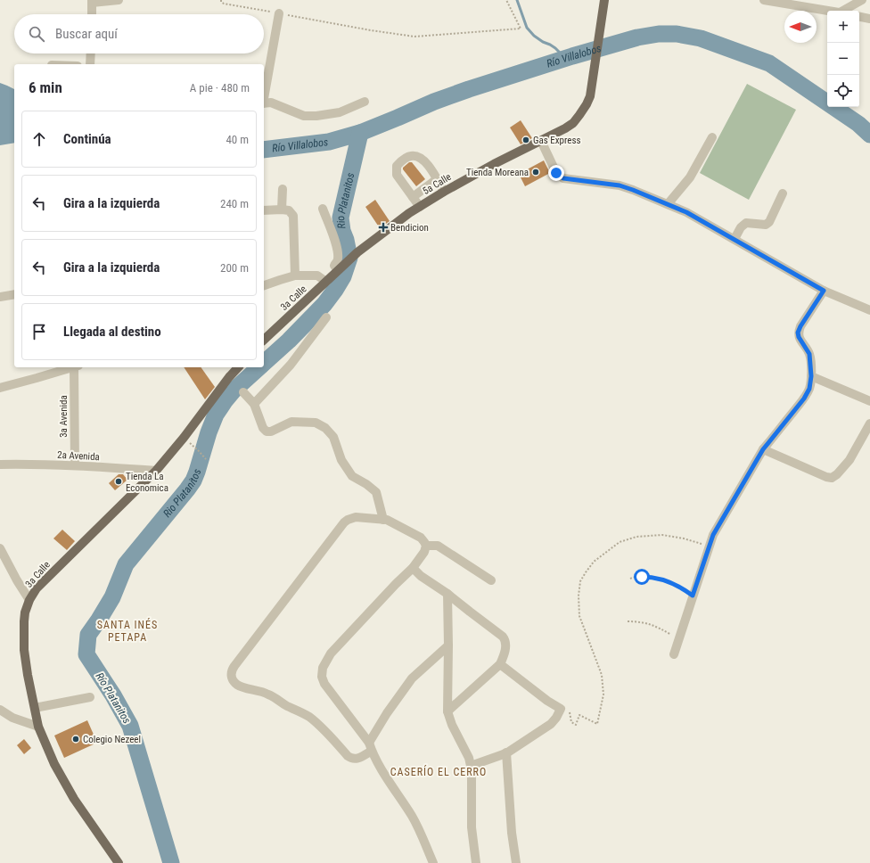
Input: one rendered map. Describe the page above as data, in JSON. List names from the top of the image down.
{
  "streets": {
    "main road": ["5a Calle", "3a Calle"],
    "street": ["3a Avenida", "2a Avenida"]
  },
  "crossings": [
    ["5a Calle", "3a Calle"],
    ["3a Calle", "2a Avenida"],
    ["3a Avenida", "2a Avenida"]
  ],
  "districts": ["SANTA INÉS PETAPA", "CASERÍO EL CERRO"],
  "water": ["Río Villalobos", "Rio Platanitos", "Río Platanitos"],
  "places": {
    "other": [
      "Gas Express",
      "Tienda Moreana",
      "Tienda La Economica",
      "Colegio Nezeel"
    ],
    "health": ["Bendicion"]
  },
  "north": "left",
  "page": {
    "map_buttons": ["+", "−"],
    "search": "Buscar aquí",
    "heading": ["6 min", "A pie · 480 m"],
    "list": [
      ["Continúa", "40 m"],
      ["Gira a la izquierda", "240 m"],
      ["Gira a la izquierda", "200 m"],
      "Llegada al destino"
    ]
  }
}
